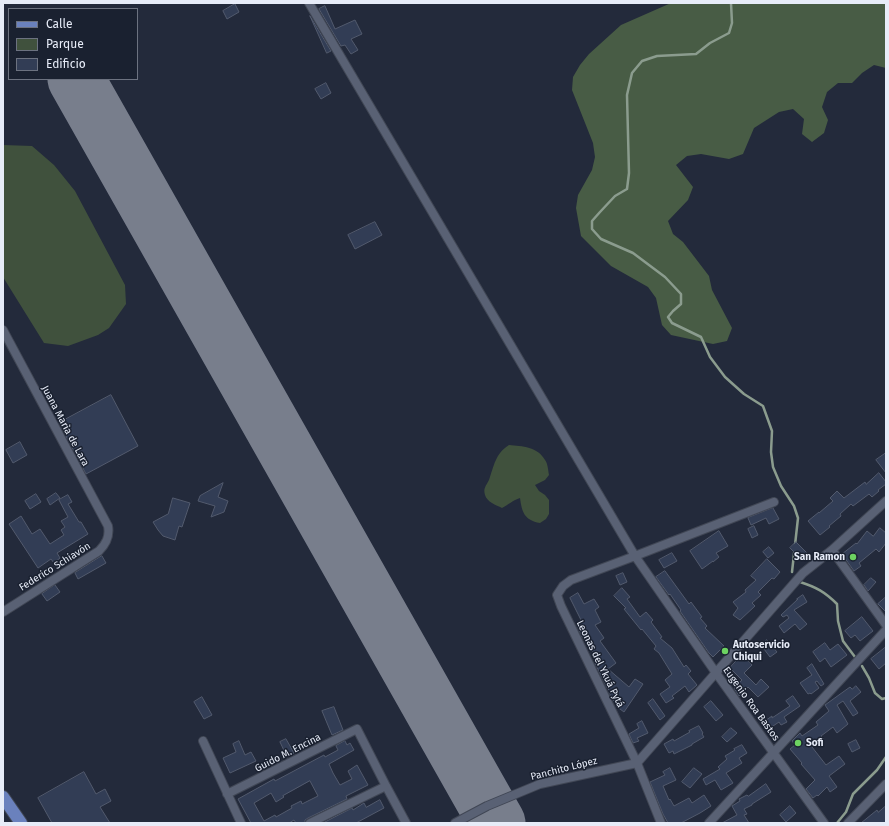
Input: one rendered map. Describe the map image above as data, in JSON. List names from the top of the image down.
{
  "streets": {
    "street": [
      "Juana Marìa de Lara",
      "Federico Schiavón",
      "Leonas del Ykuá Pytá",
      "Eugenio Roa Bastos",
      "Guido M. Encina",
      "Panchito López"
    ]
  },
  "crossings": [
    ["Juana Marìa de Lara", "Federico Schiavón"],
    ["Leonas del Ykuá Pytá", "Eugenio Roa Bastos"],
    ["Leonas del Ykuá Pytá", "Panchito López"]
  ],
  "places": ["San Ramon", "Autoservicio Chiqui", "Sofi"],
  "legend": ["Calle", "Parque", "Edificio"]
}
